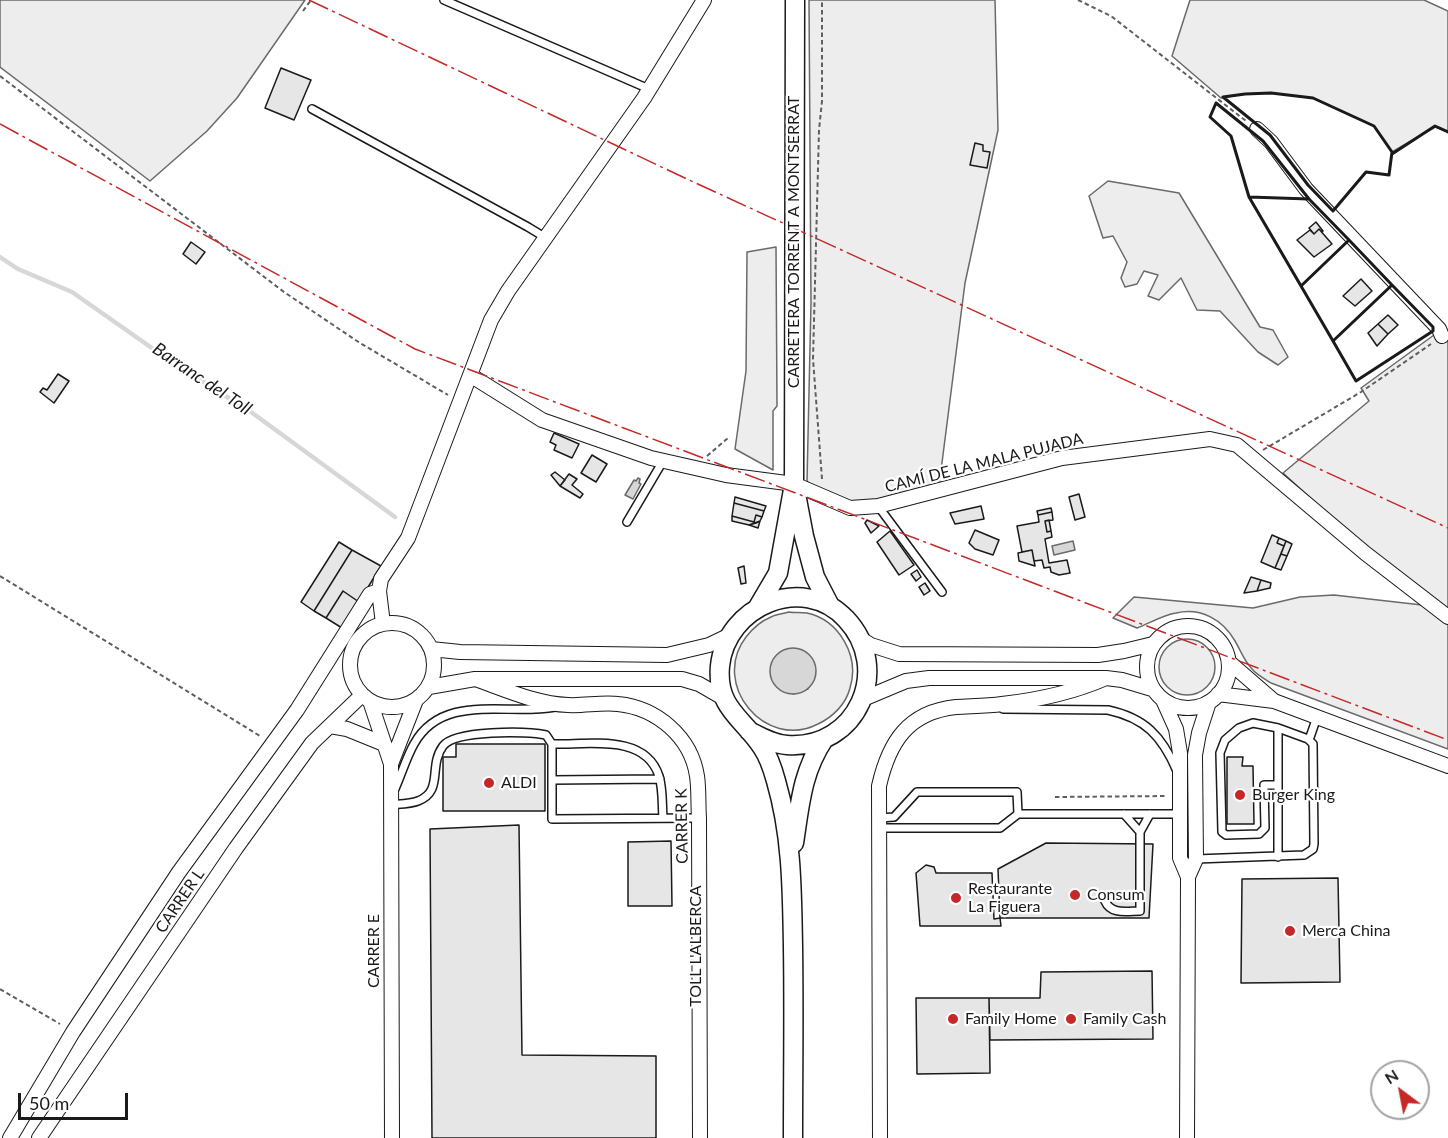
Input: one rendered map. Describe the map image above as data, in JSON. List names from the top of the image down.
{
  "streets": {
    "main road": ["CARRETERA TORRENT A MONTSERRAT"],
    "street": [
      "CAMÍ DE LA MALA PUJADA",
      "CARRER K",
      "CARRER L",
      "CARRER E"
    ]
  },
  "crossings": [
    ["CARRETERA TORRENT A MONTSERRAT", "CAMÍ DE LA MALA PUJADA"]
  ],
  "water": ["Barranc del Toll"],
  "places": [
    "ALDI",
    "Burger King",
    "Consum",
    "Restaurante La Figuera",
    "Merca China",
    "Family Home",
    "Family Cash"
  ],
  "scale_bar": "50 m",
  "north": "top left"
}
